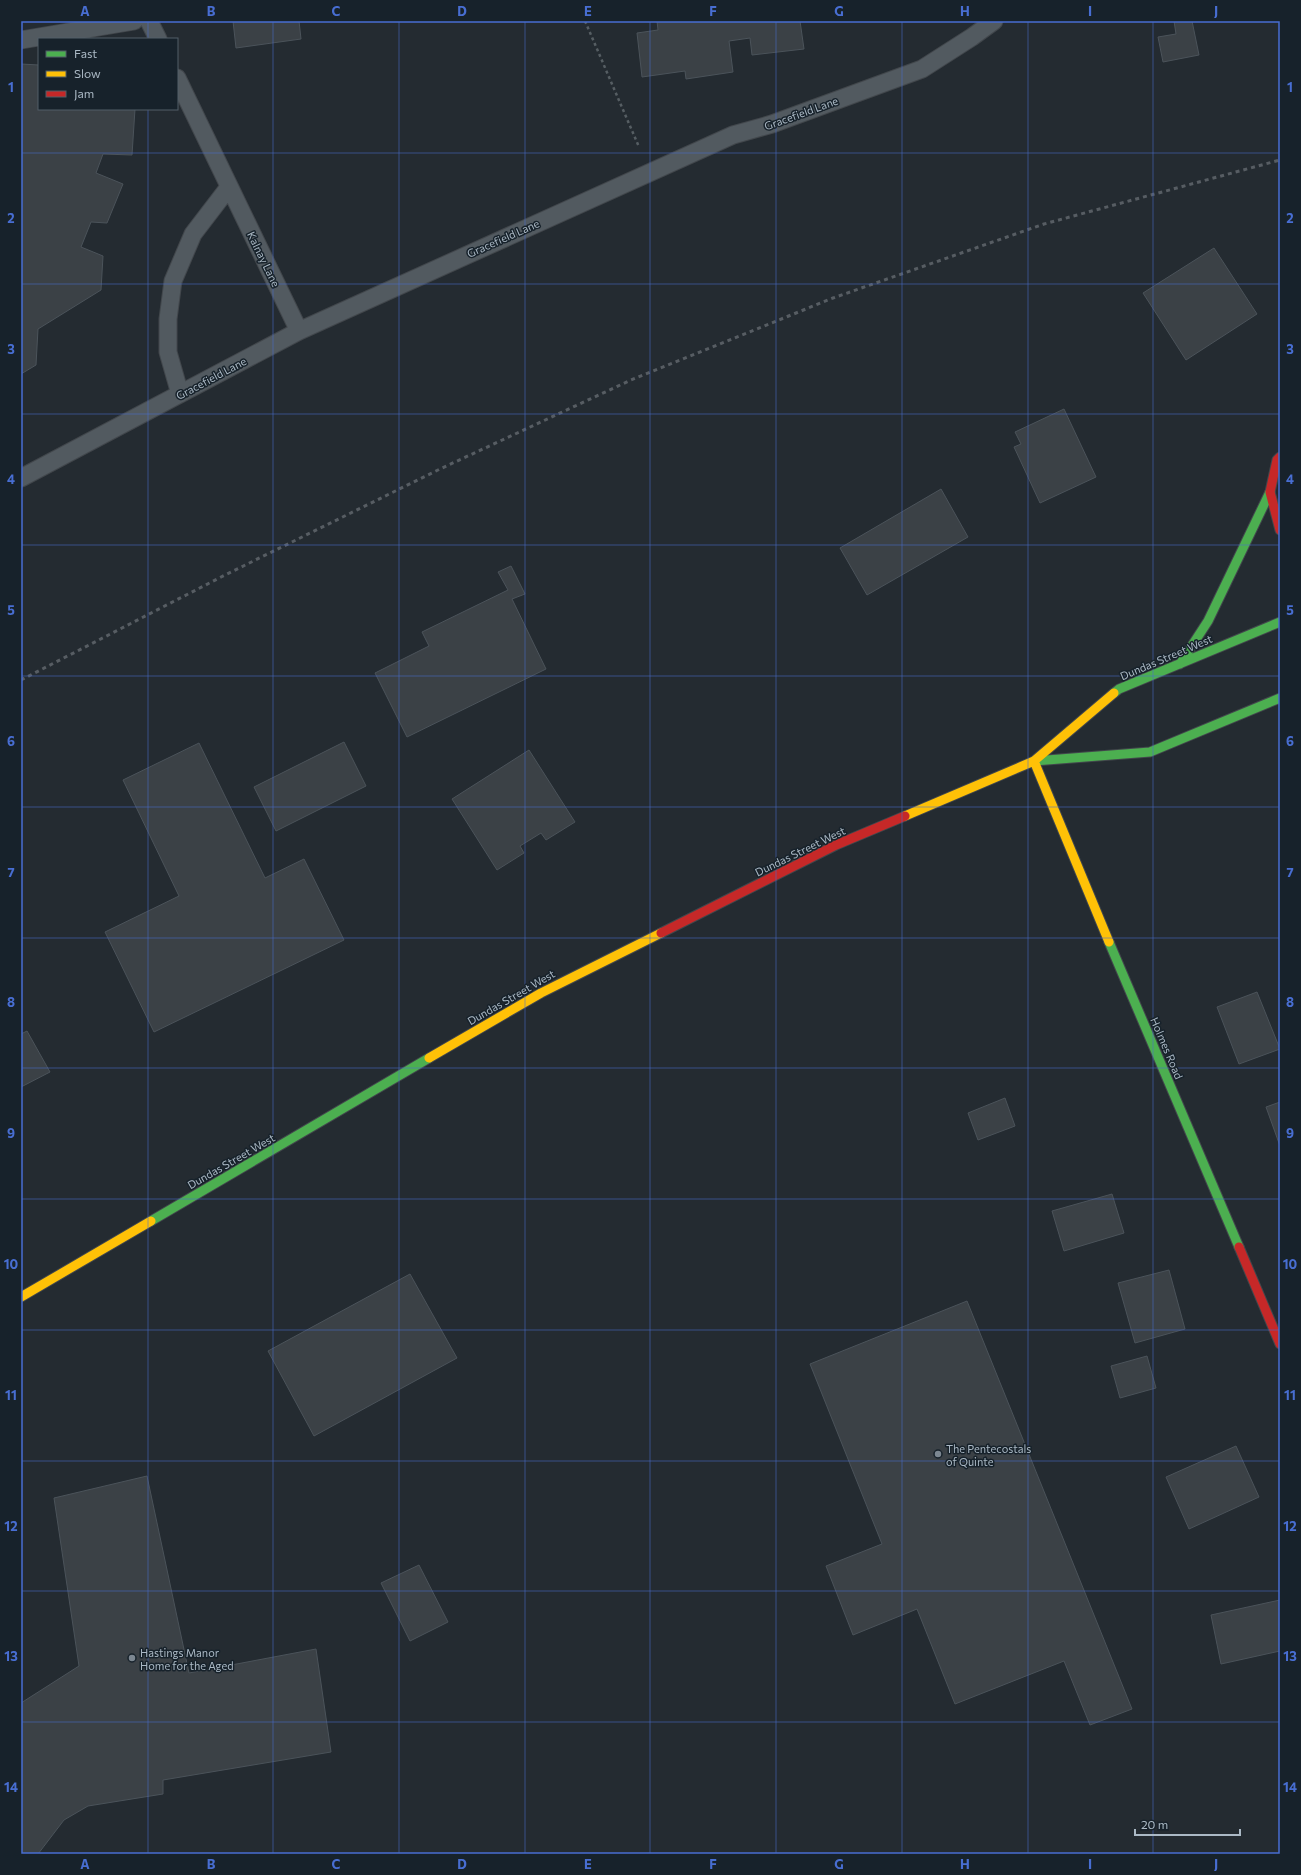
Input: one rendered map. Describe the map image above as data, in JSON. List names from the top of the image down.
{
  "streets": {
    "main road": ["Dundas Street West", "Holmes Road"],
    "lane": ["Gracefield Lane", "Kalnay Lane"]
  },
  "crossings": [
    ["Gracefield Lane", "Kalnay Lane"],
    ["Dundas Street West", "Holmes Road"]
  ],
  "places": ["The Pentecostals of Quinte", "Hastings Manor Home for the Aged"],
  "legend": ["Fast", "Slow", "Jam"],
  "scale_bar": "20 m",
  "grid": {
    "columns": [
      "A",
      "B",
      "C",
      "D",
      "E",
      "F",
      "G",
      "H",
      "I",
      "J"
    ],
    "rows": [
      "1",
      "2",
      "3",
      "4",
      "5",
      "6",
      "7",
      "8",
      "9",
      "10",
      "11",
      "12",
      "13",
      "14"
    ]
  }
}
